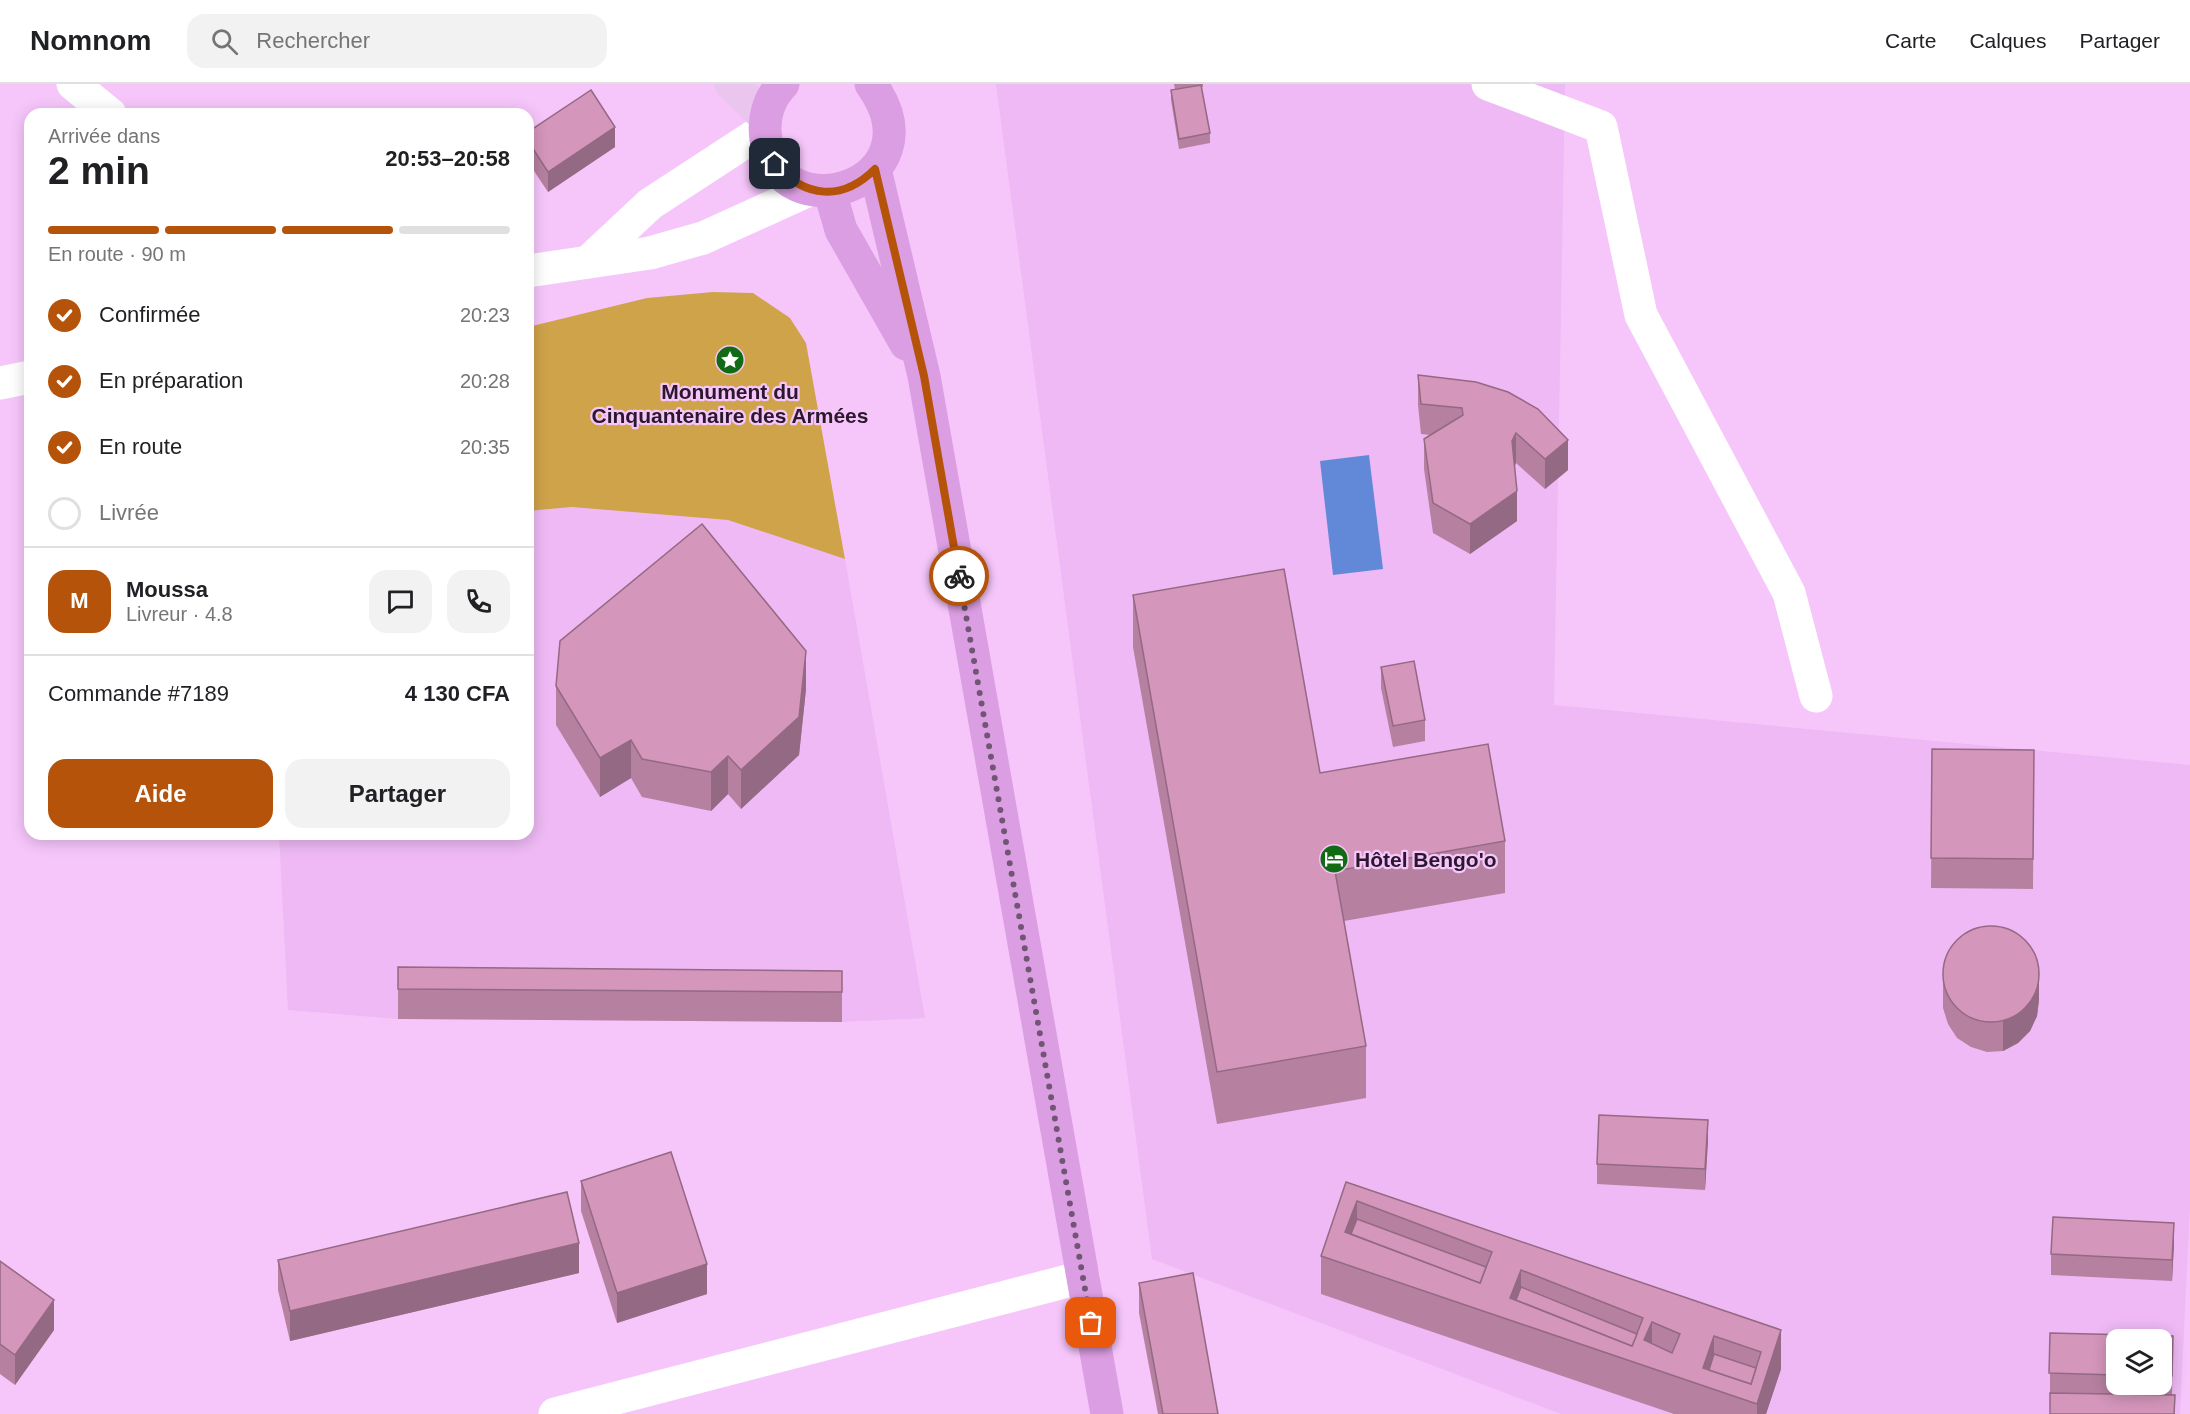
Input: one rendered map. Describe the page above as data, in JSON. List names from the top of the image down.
{
  "places": {
    "place": ["Monument du Cinquantenaire des Armées"],
    "hotel": ["Hôtel Bengo'o"]
  },
  "page": {
    "header": "Nomnom",
    "search": "Rechercher",
    "nav": ["Carte", "Calques", "Partager"],
    "heading": ["2 min", "Arrivée dans", "20:53–20:58"],
    "panel": [
      "Moussa",
      "Livreur · 4.8",
      "Commande #7189",
      "4 130 CFA"
    ],
    "bar": "En route · 90 m",
    "list": [
      ["Confirmée", "20:23"],
      ["En préparation", "20:28"],
      ["En route", "20:35"],
      "Livrée"
    ],
    "round": "M",
    "buttons": ["Aide", "Partager"]
  }
}
